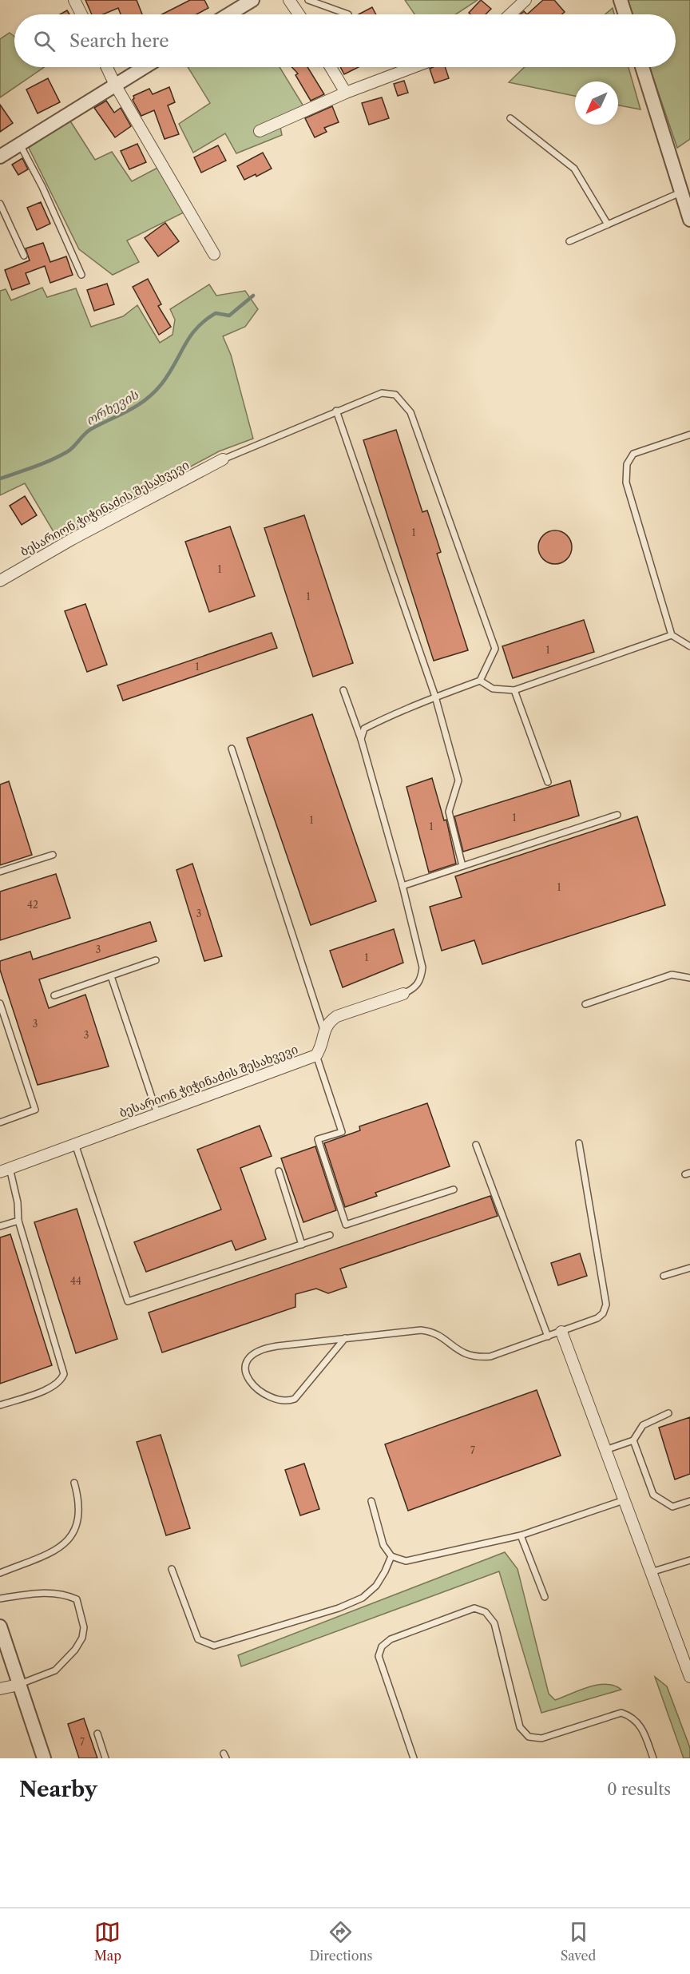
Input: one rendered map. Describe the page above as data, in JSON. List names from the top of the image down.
{
  "streets": {
    "street": ["ბესარიონ ჭიჭინაძის შესახვევი"]
  },
  "water": ["ორხევის"],
  "house_numbers": [
    "1",
    "1",
    "1",
    "1",
    "1",
    "1",
    "1",
    "1",
    "1",
    "42",
    "3",
    "3",
    "1",
    "3",
    "3",
    "44",
    "7",
    "7"
  ],
  "north": "bottom left",
  "page": {
    "search": "Search here",
    "heading": ["Nearby", "0 results"],
    "nav": ["Map", "Directions", "Saved"]
  }
}
